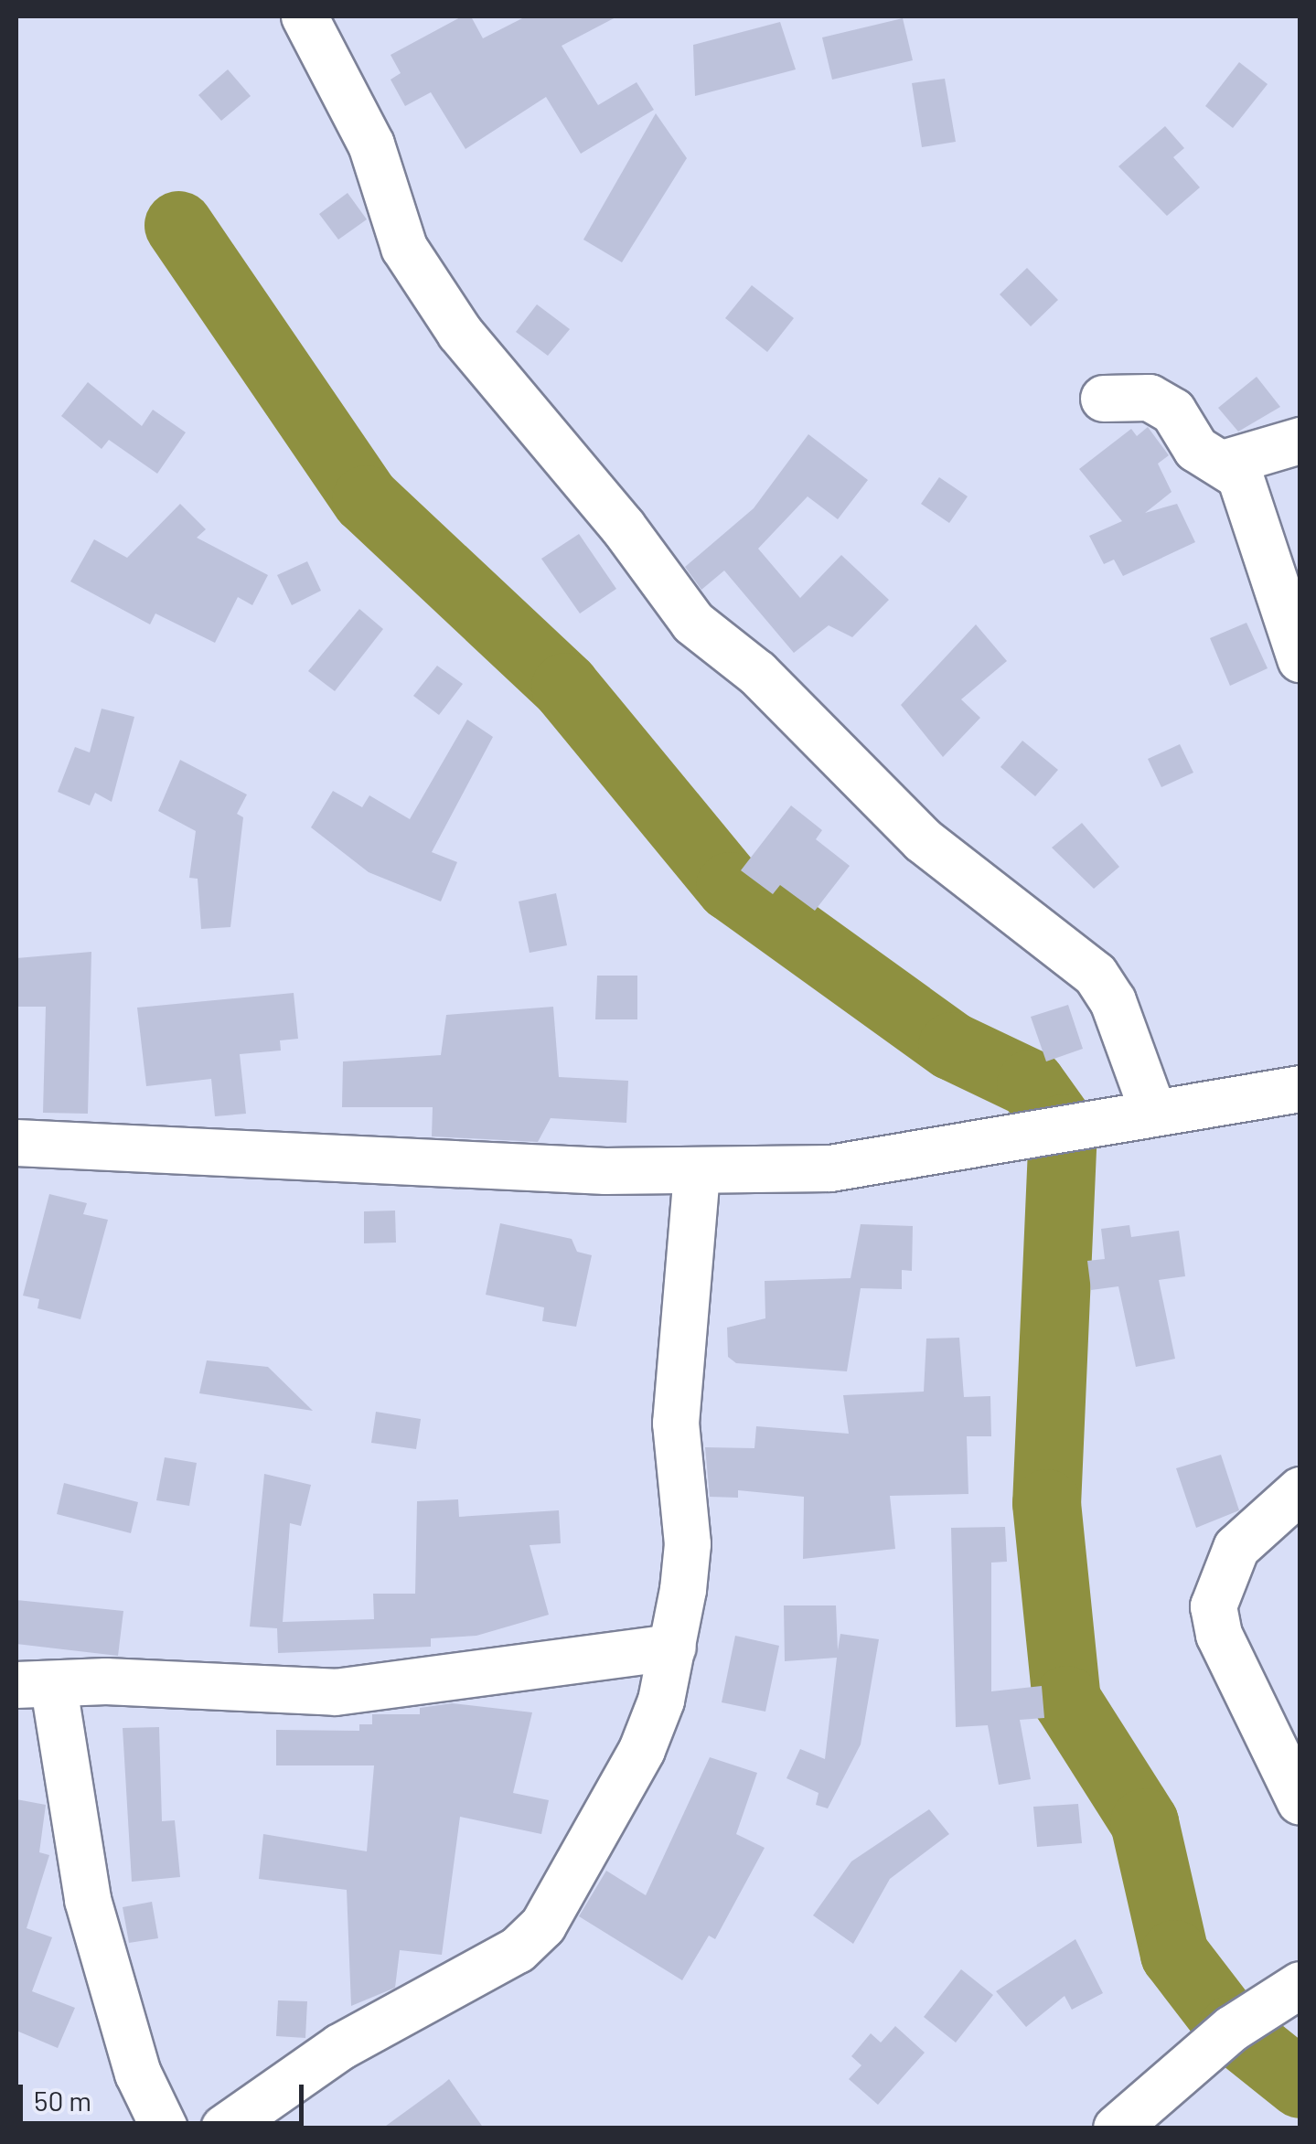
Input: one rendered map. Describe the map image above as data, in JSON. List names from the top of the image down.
{
  "scale_bar": "50 m"
}
